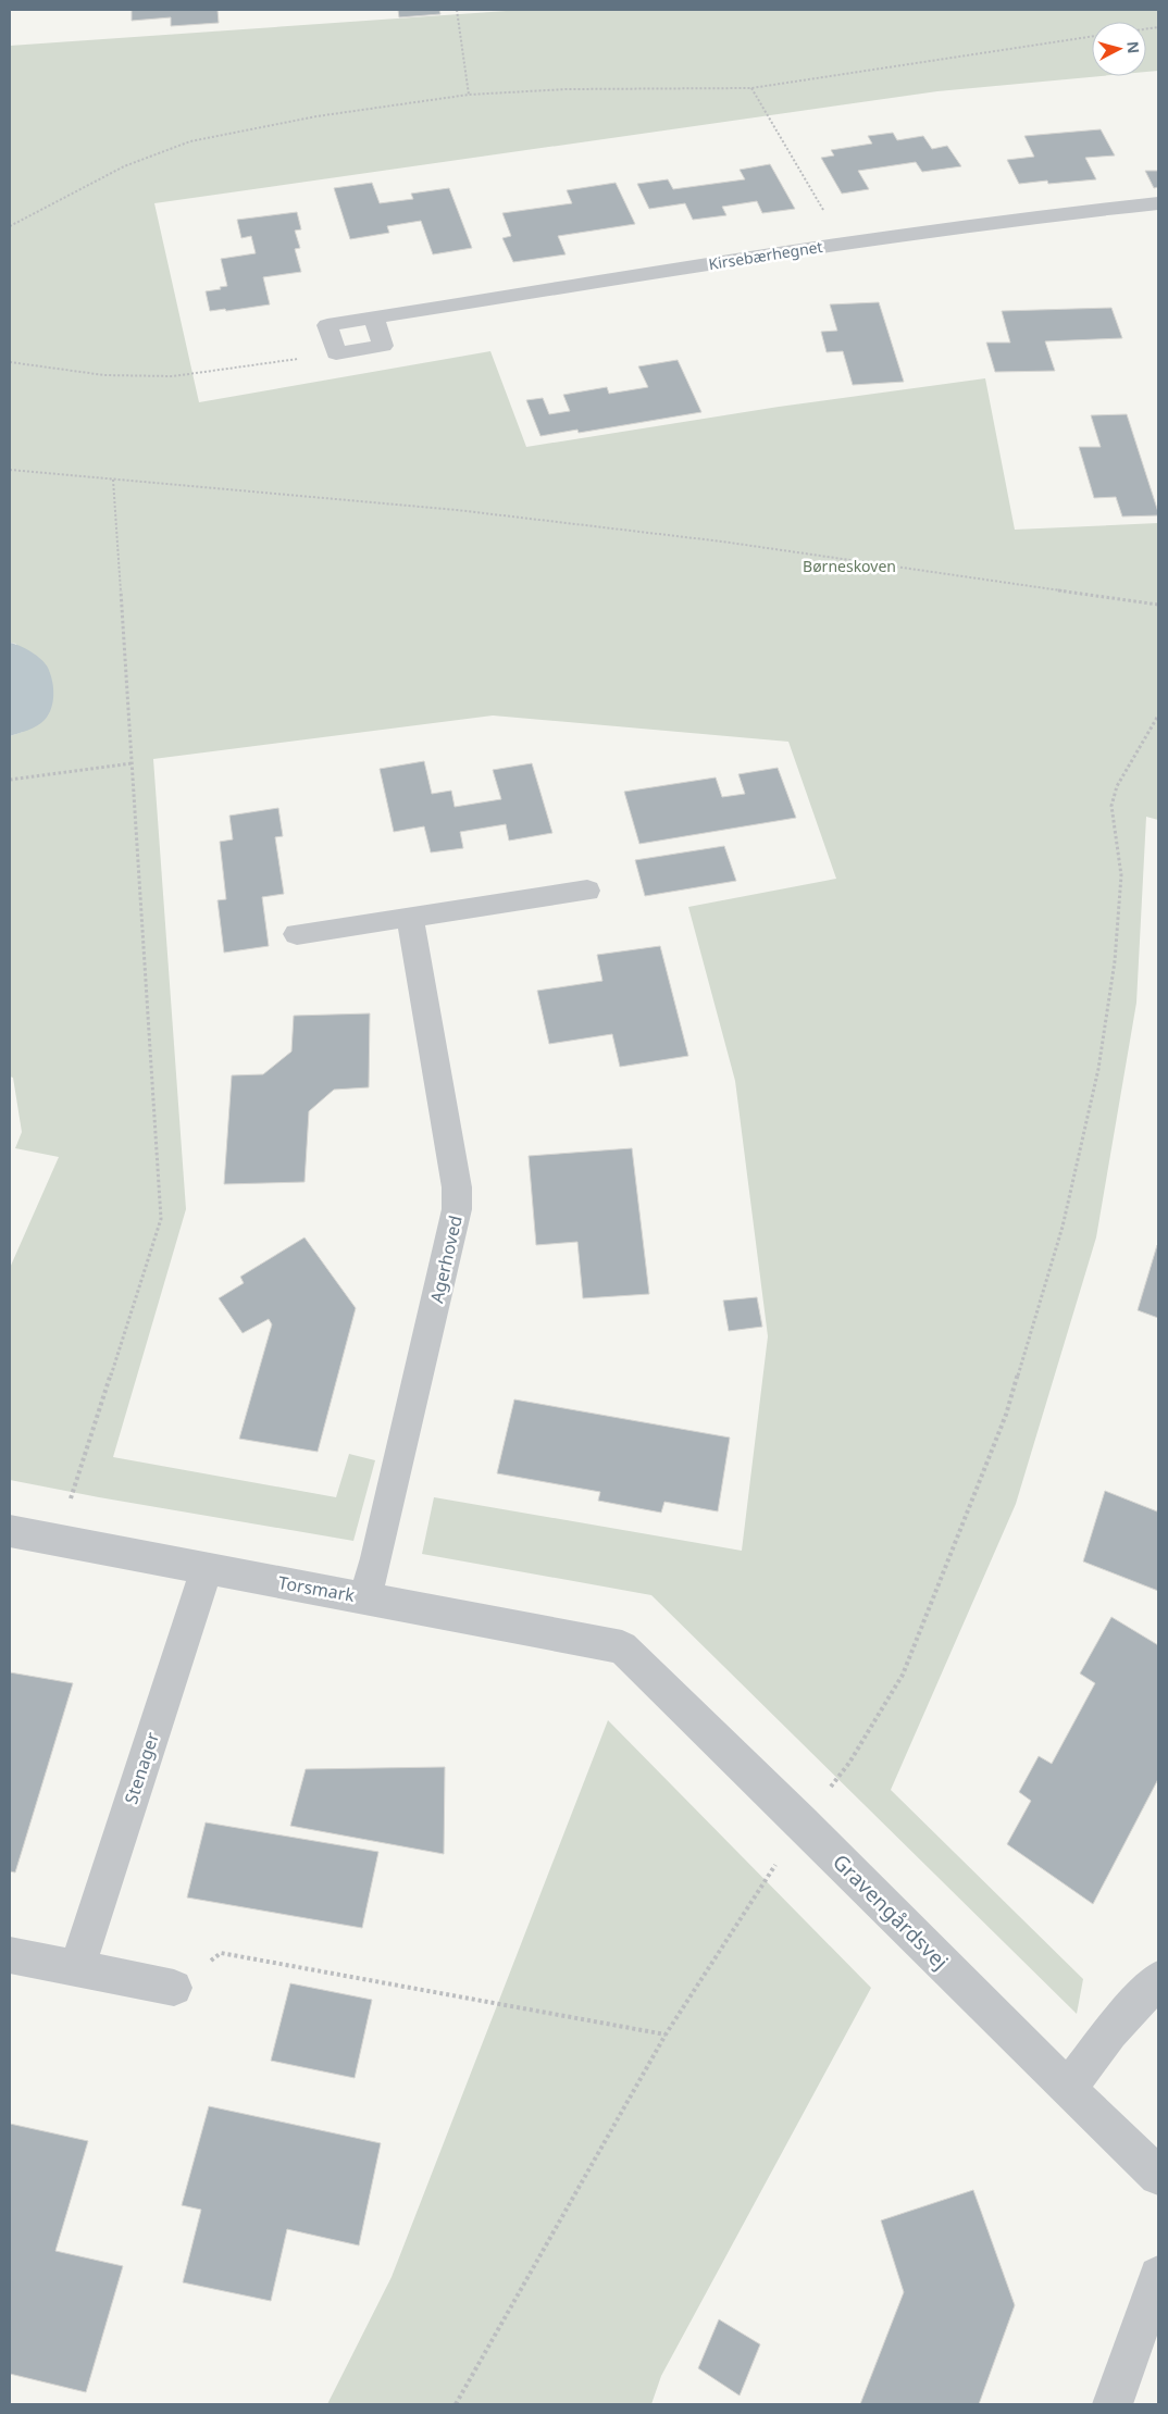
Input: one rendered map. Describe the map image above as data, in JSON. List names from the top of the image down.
{
  "streets": {
    "street": [
      "Kirsebærhegnet",
      "Agerhoved",
      "Torsmark",
      "Stenager",
      "Gravengårdsvej"
    ]
  },
  "crossings": [
    ["Agerhoved", "Torsmark"],
    ["Torsmark", "Stenager"],
    ["Torsmark", "Gravengårdsvej"]
  ],
  "parks": ["Børneskoven"],
  "north": "right"
}
